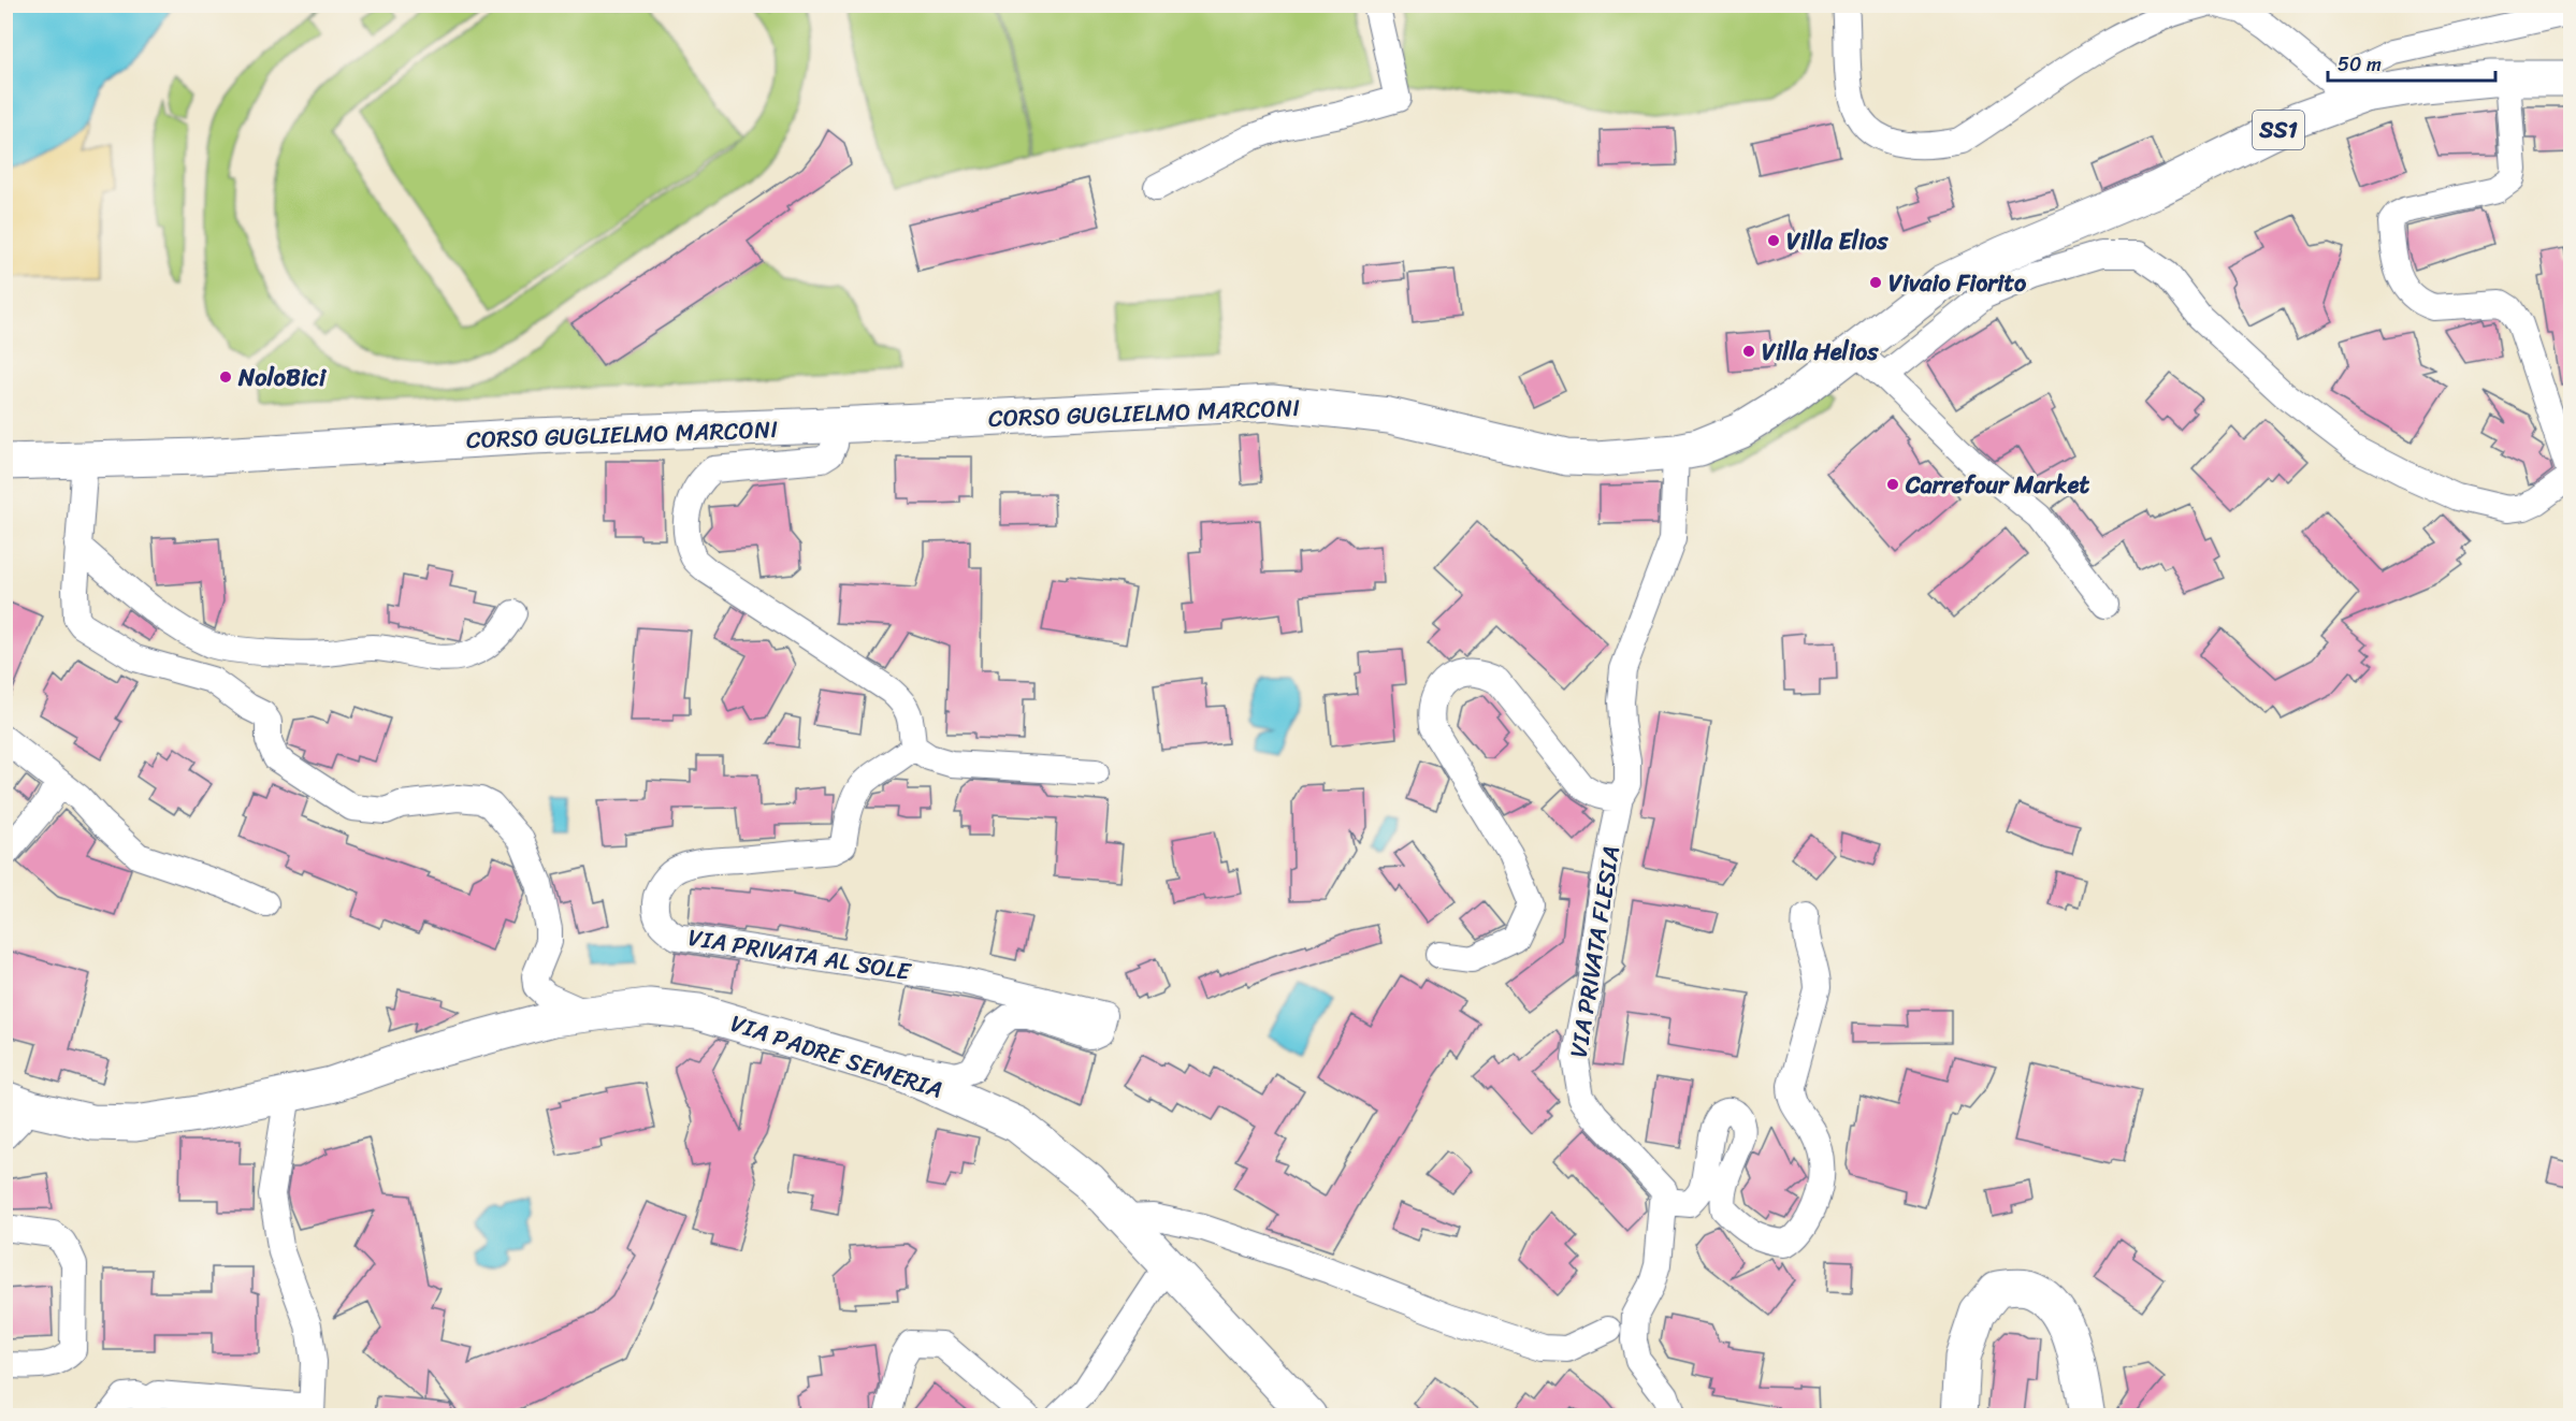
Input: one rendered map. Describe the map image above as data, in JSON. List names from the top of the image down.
{
  "streets": {
    "main road": ["SS1", "CORSO GUGLIELMO MARCONI", "VIA PADRE SEMERIA"],
    "street": ["VIA PRIVATA FLESIA", "VIA PRIVATA AL SOLE"]
  },
  "crossings": [
    ["CORSO GUGLIELMO MARCONI", "VIA PRIVATA FLESIA"],
    ["VIA PRIVATA AL SOLE", "VIA PADRE SEMERIA"]
  ],
  "places": [
    "Villa Elios",
    "Vivaio Fiorito",
    "Villa Helios",
    "NoloBici",
    "Carrefour Market"
  ],
  "scale_bar": "50 m"
}
